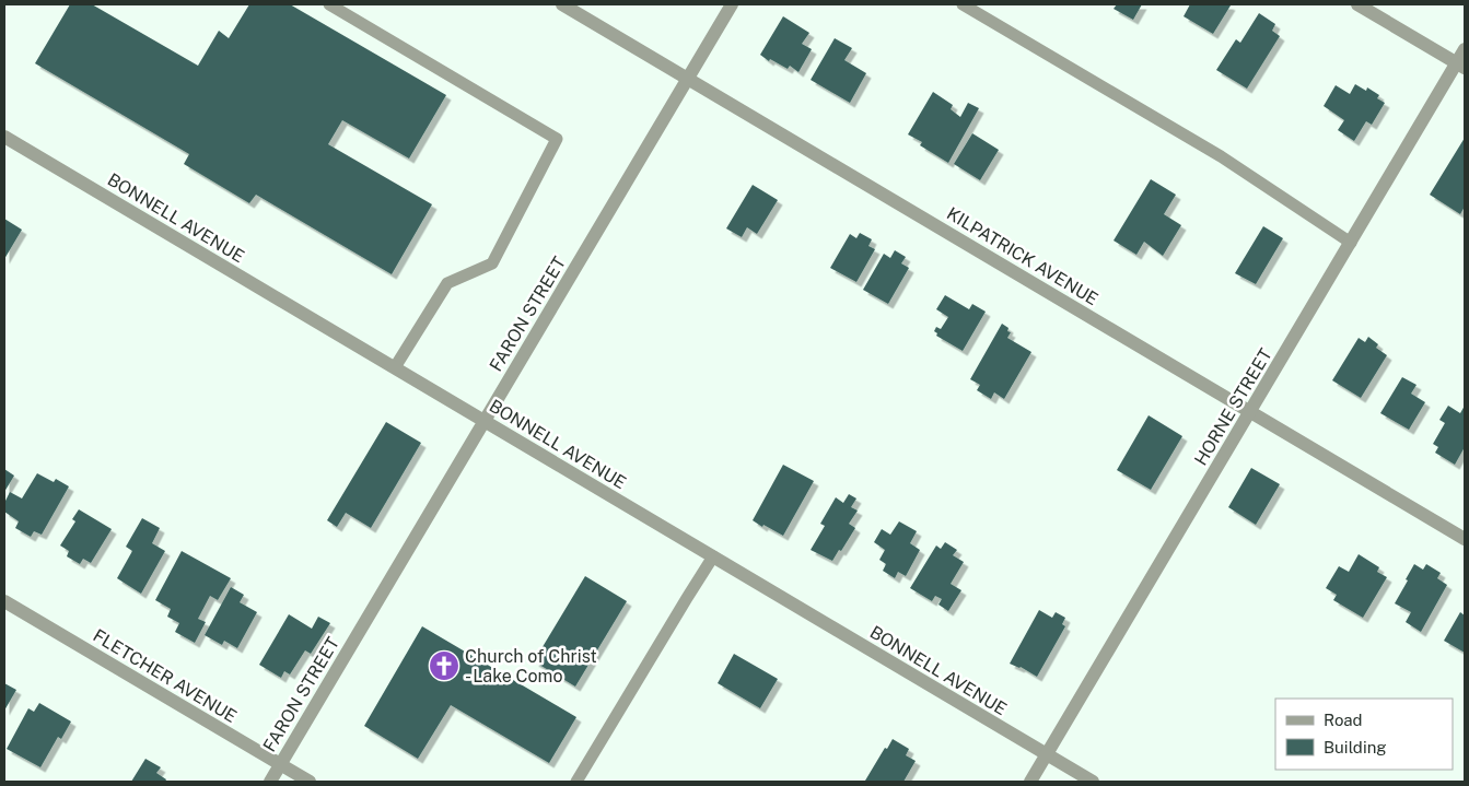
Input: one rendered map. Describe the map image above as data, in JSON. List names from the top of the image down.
{
  "streets": {
    "street": [
      "BONNELL AVENUE",
      "KILPATRICK AVENUE",
      "FARON STREET",
      "HORNE STREET",
      "FLETCHER AVENUE"
    ]
  },
  "crossings": [
    ["BONNELL AVENUE", "FARON STREET"],
    ["BONNELL AVENUE", "HORNE STREET"],
    ["KILPATRICK AVENUE", "FARON STREET"],
    ["KILPATRICK AVENUE", "HORNE STREET"],
    ["FARON STREET", "FLETCHER AVENUE"]
  ],
  "places": {
    "church": ["Church of Christ - Lake Como"]
  },
  "legend": ["Road", "Building"]
}
